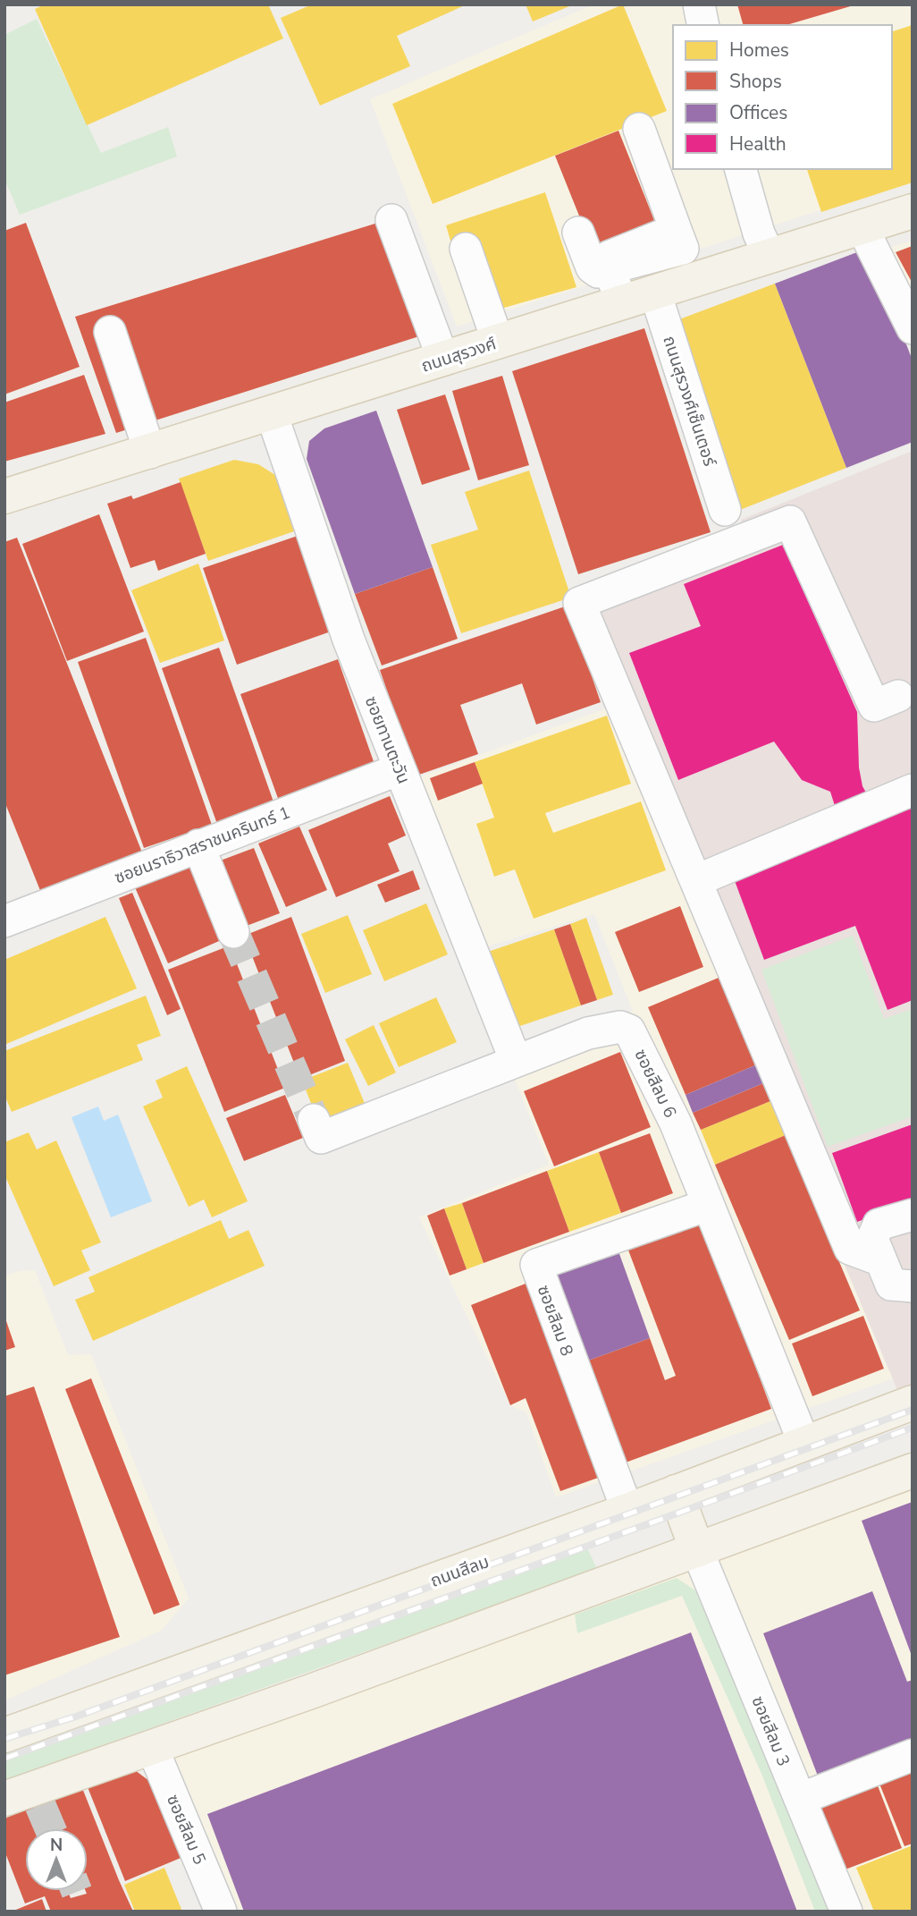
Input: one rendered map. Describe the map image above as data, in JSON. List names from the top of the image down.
{
  "streets": {
    "main road": ["ถนนสุรวงศ์", "ถนนสีลม"],
    "street": [
      "ถนนสุรวงศ์เซ็นเตอร์",
      "ซอยทานตะวัน",
      "ซอยนราธิวาสราชนครินทร์ 1",
      "ซอยสีลม 6",
      "ซอยสีลม 8",
      "ซอยสีลม 3",
      "ซอยสีลม 5"
    ]
  },
  "crossings": [
    ["ถนนสุรวงศ์", "ถนนสุรวงศ์เซ็นเตอร์"],
    ["ถนนสุรวงศ์", "ซอยทานตะวัน"],
    ["ซอยทานตะวัน", "ซอยนราธิวาสราชนครินทร์ 1"],
    ["ซอยทานตะวัน", "ซอยสีลม 6"],
    ["ซอยสีลม 6", "ซอยสีลม 8"],
    ["ซอยสีลม 6", "ถนนสีลม"],
    ["ซอยสีลม 8", "ถนนสีลม"]
  ],
  "legend": [
    "Homes",
    "Shops",
    "Offices",
    "Health"
  ],
  "north": "top"
}
